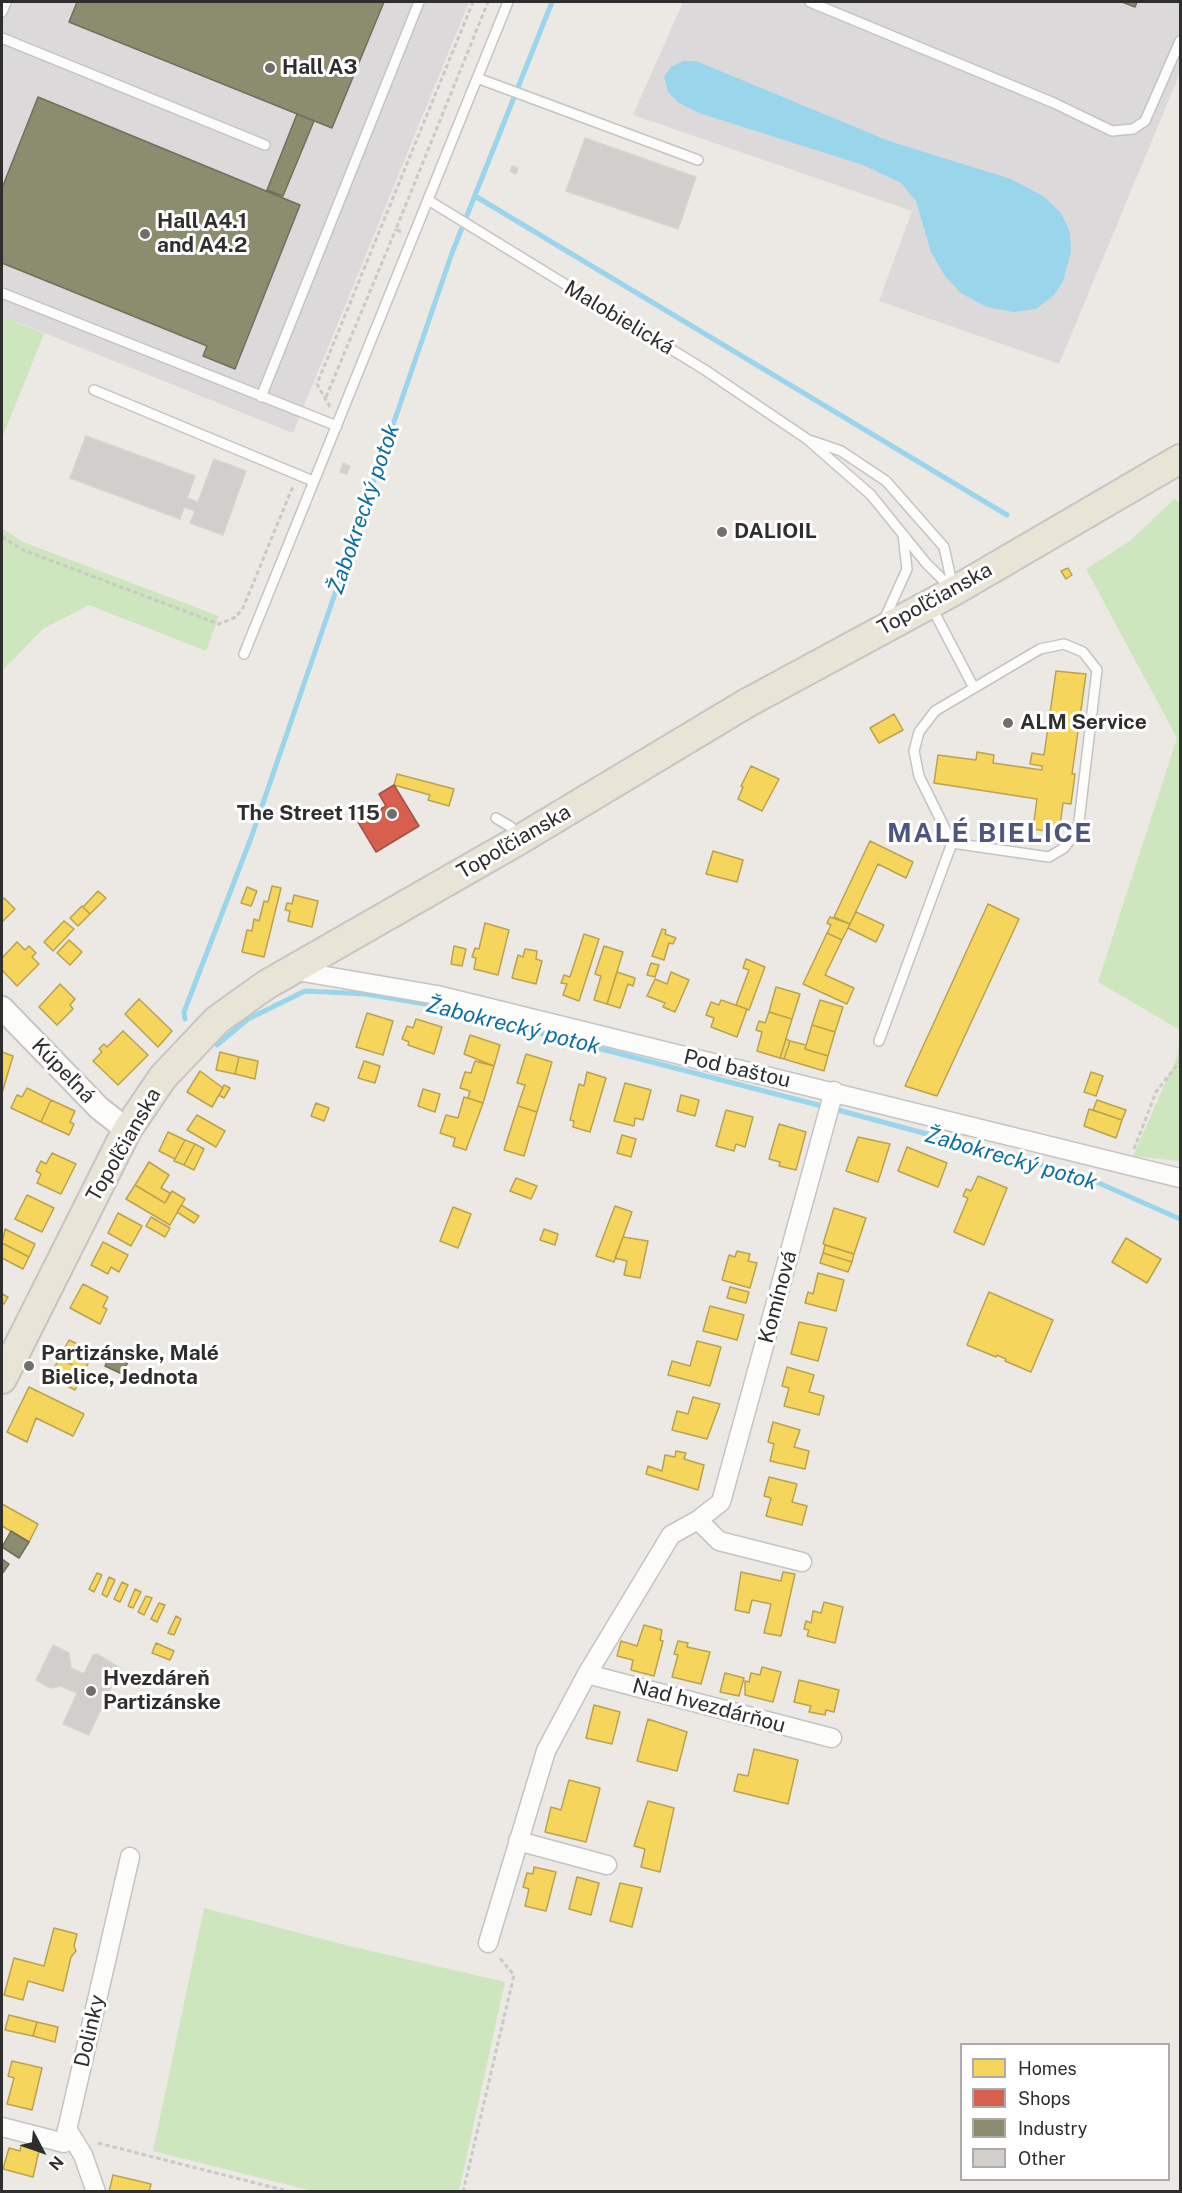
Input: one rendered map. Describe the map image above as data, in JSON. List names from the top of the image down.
{
  "streets": {
    "main road": ["Topoľčianska"],
    "street": [
      "Pod baštou",
      "Kúpeľná",
      "Komínová",
      "Nad hvezdárňou",
      "Dolinky"
    ],
    "lane": ["Malobielická"]
  },
  "crossings": [
    ["Malobielická", "Topoľčianska"],
    ["Topoľčianska", "Pod baštou"],
    ["Topoľčianska", "Kúpeľná"],
    ["Pod baštou", "Komínová"]
  ],
  "districts": ["MALÉ BIELICE"],
  "water": ["Žabokrecký potok"],
  "places": [
    "Hall A3",
    "Hall A4.1 and A4.2",
    "DALIOIL",
    "ALM Service",
    "The Street 115",
    "Partizánske, Malé Bielice, Jednota",
    "Hvezdáreň Partizánske"
  ],
  "legend": [
    "Homes",
    "Shops",
    "Industry",
    "Other"
  ],
  "north": "bottom right"
}
